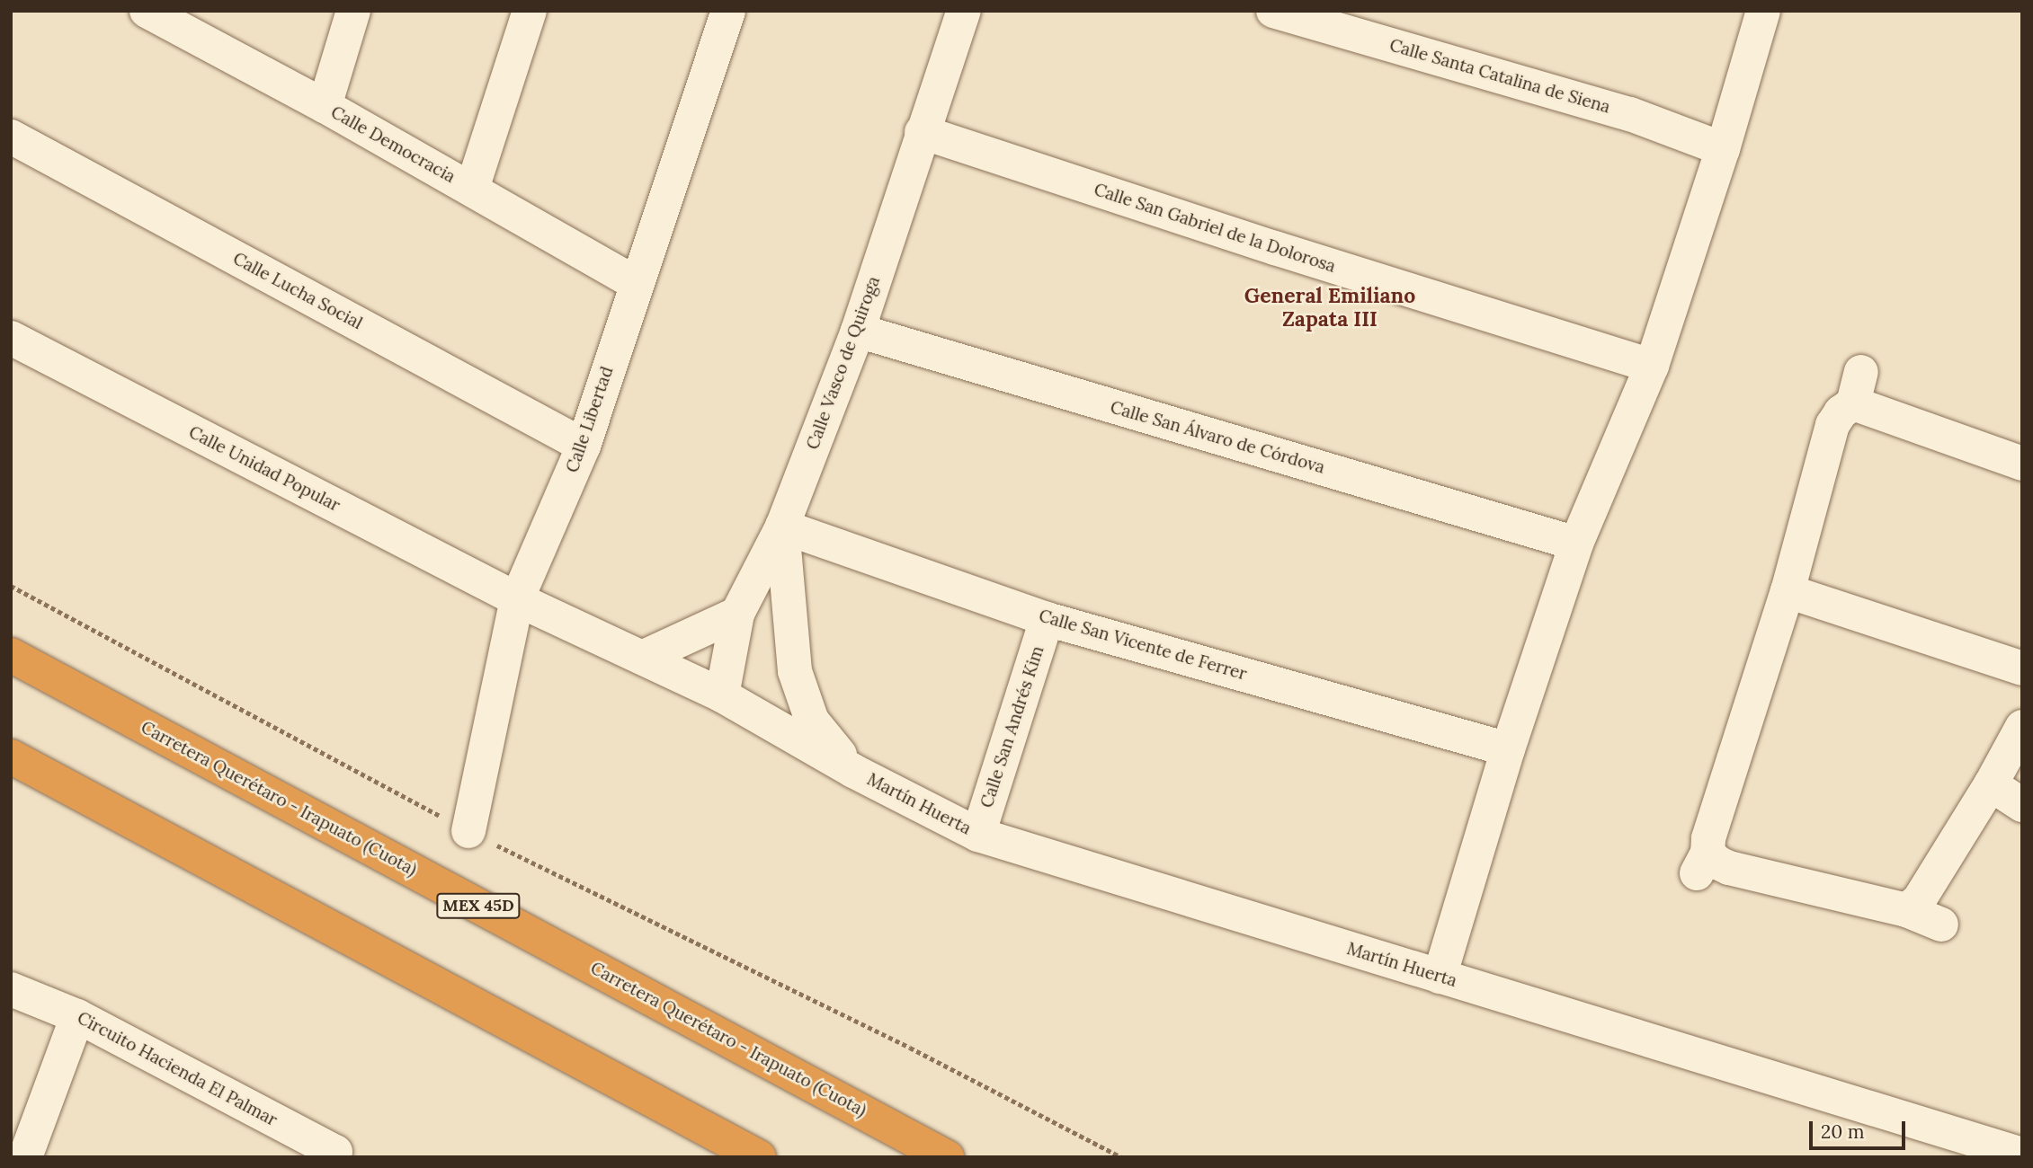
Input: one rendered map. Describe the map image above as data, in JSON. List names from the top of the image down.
{
  "streets": {
    "highway": ["Carretera Querétaro - Irapuato (Cuota)", "MEX 45D"],
    "street": [
      "Calle Santa Catalina de Siena",
      "Calle Democracia",
      "Calle San Gabriel de la Dolorosa",
      "Calle Lucha Social",
      "Calle Vasco de Quiroga",
      "Calle Libertad",
      "Calle San Álvaro de Córdova",
      "Calle Unidad Popular",
      "Calle San Vicente de Ferrer",
      "Calle San Andrés Kim",
      "Martín Huerta",
      "Circuito Hacienda El Palmar"
    ]
  },
  "crossings": [
    ["Calle Democracia", "Calle Libertad"],
    ["Calle San Gabriel de la Dolorosa", "Calle Vasco de Quiroga"],
    ["Calle Lucha Social", "Calle Libertad"],
    ["Calle Vasco de Quiroga", "Calle San Álvaro de Córdova"],
    ["Calle Vasco de Quiroga", "Calle San Vicente de Ferrer"],
    ["Calle Vasco de Quiroga", "Martín Huerta"],
    ["Calle Libertad", "Calle Unidad Popular"],
    ["Calle Unidad Popular", "Martín Huerta"],
    ["Calle San Vicente de Ferrer", "Calle San Andrés Kim"],
    ["Calle San Andrés Kim", "Martín Huerta"]
  ],
  "districts": ["General Emiliano Zapata III"],
  "scale_bar": "20 m"
}
